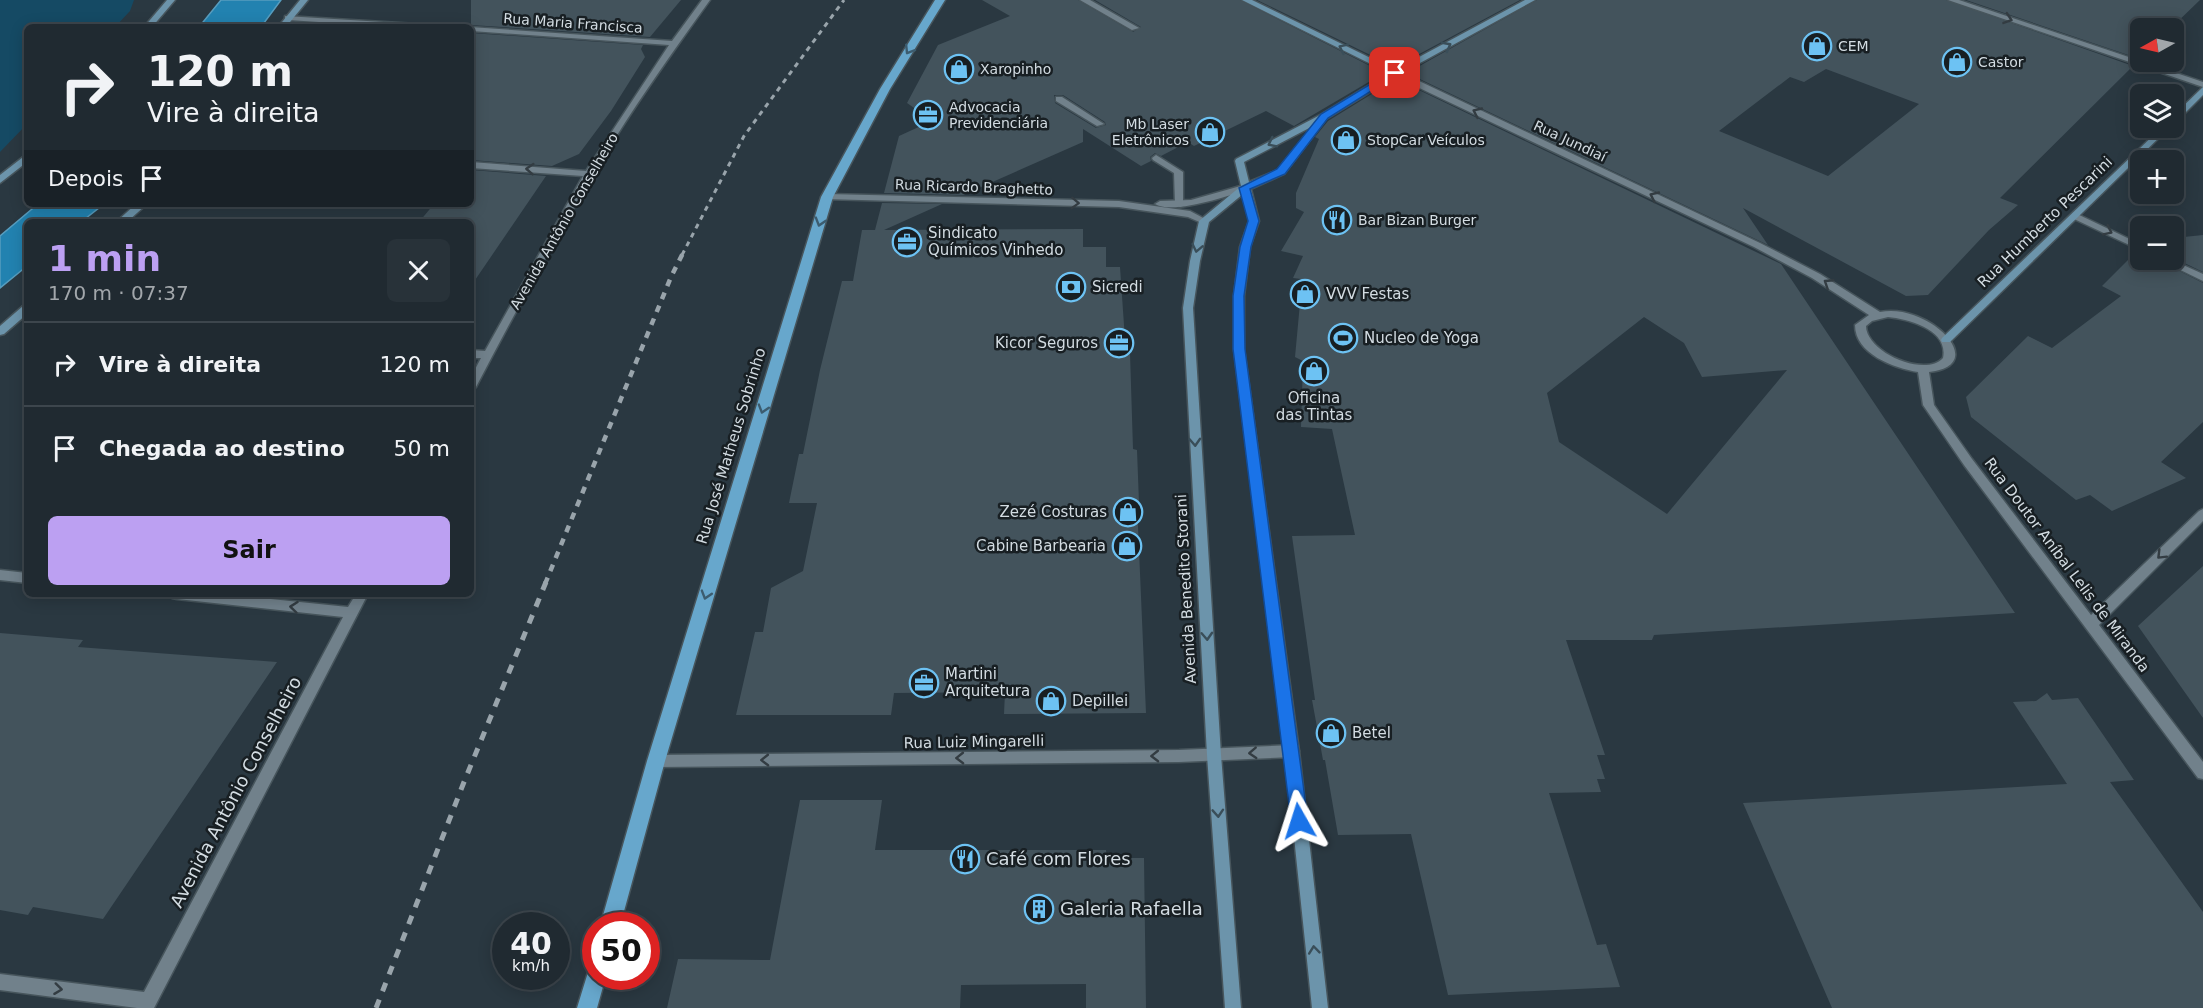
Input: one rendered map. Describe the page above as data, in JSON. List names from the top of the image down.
{
  "streets": {
    "main road": [
      "Rua Jundiaí",
      "Rua Humberto Pescarini",
      "Rua José Matheus Sobrinho",
      "Avenida Benedito Storani"
    ],
    "street": [
      "Rua Maria Francisca",
      "Rua Ricardo Braghetto",
      "Avenida Antônio Conselheiro",
      "Rua Doutor Aníbal Lelis de Miranda",
      "Rua Luiz Mingarelli"
    ]
  },
  "crossings": [
    ["Rua Maria Francisca", "Avenida Antônio Conselheiro"],
    ["Rua Ricardo Braghetto", "Rua José Matheus Sobrinho"],
    ["Rua Ricardo Braghetto", "Avenida Benedito Storani"],
    ["Rua José Matheus Sobrinho", "Rua Luiz Mingarelli"],
    ["Avenida Benedito Storani", "Rua Luiz Mingarelli"]
  ],
  "one_way": [
    "Rua Jundiaí",
    "Rua Ricardo Braghetto",
    "Rua José Matheus Sobrinho",
    "Rua Luiz Mingarelli"
  ],
  "places": {
    "shop": [
      "CEM",
      "Castor",
      "Xaropinho",
      "Mb Laser Eletrônicos",
      "StopCar Veículos",
      "VVV Festas",
      "Oficina das Tintas",
      "Zezé Costuras",
      "Cabine Barbearia",
      "Depillei",
      "Betel"
    ],
    "office": [
      "Advocacia Previdenciária",
      "Sindicato Químicos Vinhedo",
      "Kicor Seguros",
      "Martini Arquitetura"
    ],
    "restaurant": ["Bar Bizan Burger", "Café com Flores"],
    "bank": ["Sicredi"],
    "sports": ["Nucleo de Yoga"],
    "building": ["Galeria Rafaella"]
  },
  "north": "left",
  "page": {
    "map_buttons": ["+", "−"],
    "turn": ["120 m", "Vire à direita"],
    "then": "Depois",
    "heading": ["1 min", "170 m · 07:37"],
    "list": [
      {
        "name": "Vire à direita",
        "value": "120 m"
      },
      {
        "name": "Chegada ao destino",
        "value": "50 m"
      }
    ],
    "buttons": "Sair",
    "speed": "40 km/h",
    "limit": "50"
  }
}
